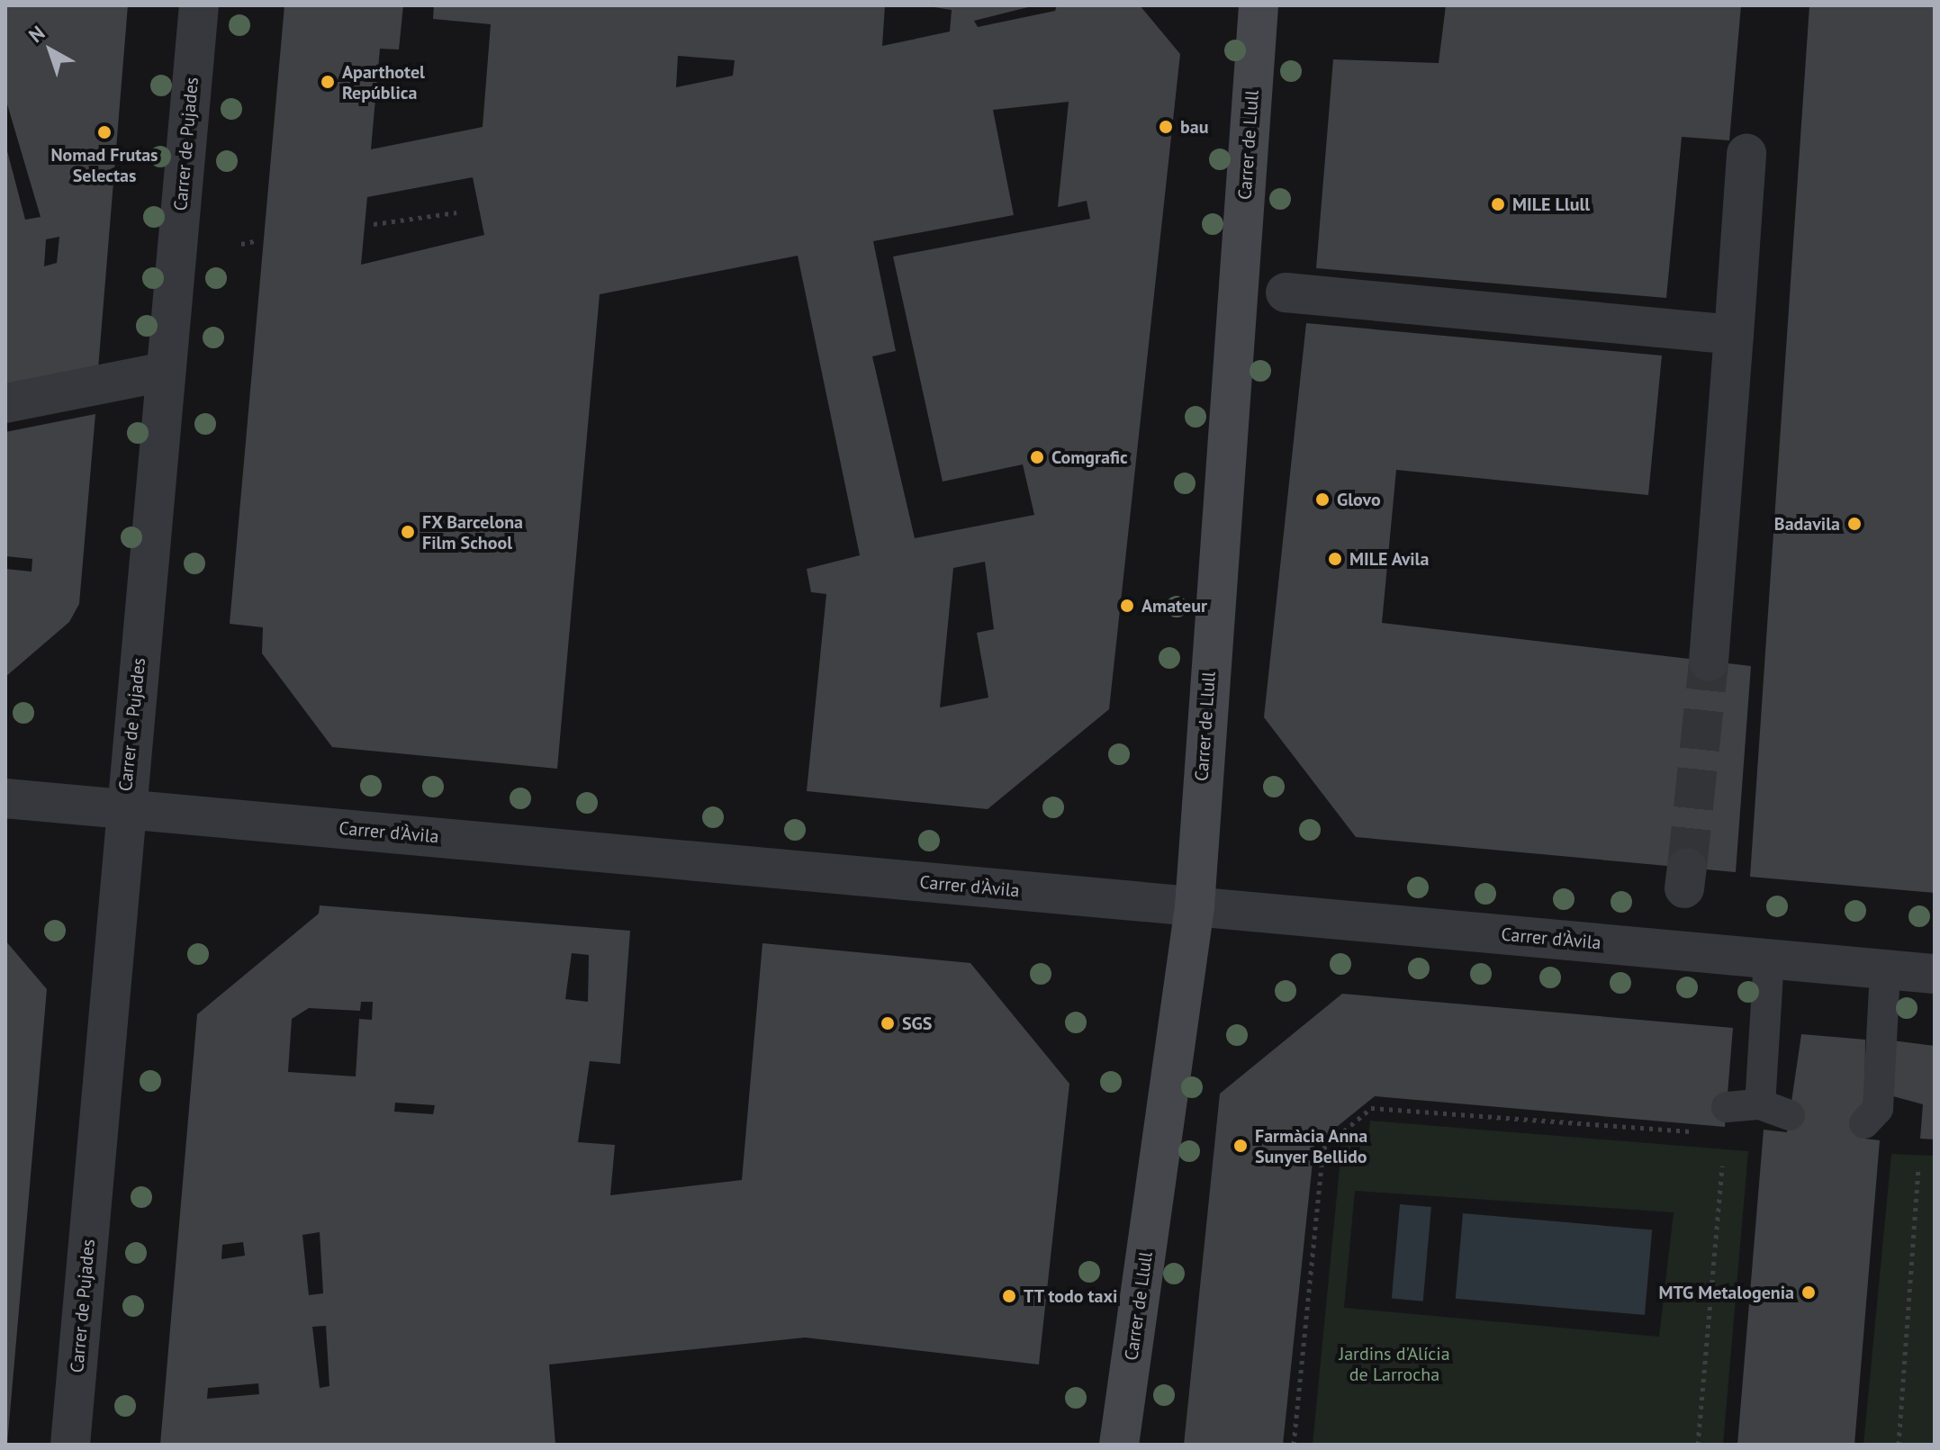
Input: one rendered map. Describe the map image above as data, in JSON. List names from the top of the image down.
{
  "streets": {
    "street": ["Carrer de Pujades", "Carrer de Llull", "Carrer d'Àvila"]
  },
  "crossings": [
    ["Carrer de Pujades", "Carrer d'Àvila"],
    ["Carrer de Llull", "Carrer d'Àvila"]
  ],
  "parks": ["Jardins d'Alícia de Larrocha"],
  "places": [
    "Aparthotel República",
    "bau",
    "Nomad Frutas Selectas",
    "MILE Llull",
    "Comgrafic",
    "Glovo",
    "Badavila",
    "FX Barcelona Film School",
    "MILE Avila",
    "Amateur",
    "SGS",
    "Farmàcia Anna Sunyer Bellido",
    "MTG Metalogenia",
    "TT todo taxi"
  ],
  "north": "top left"
}
